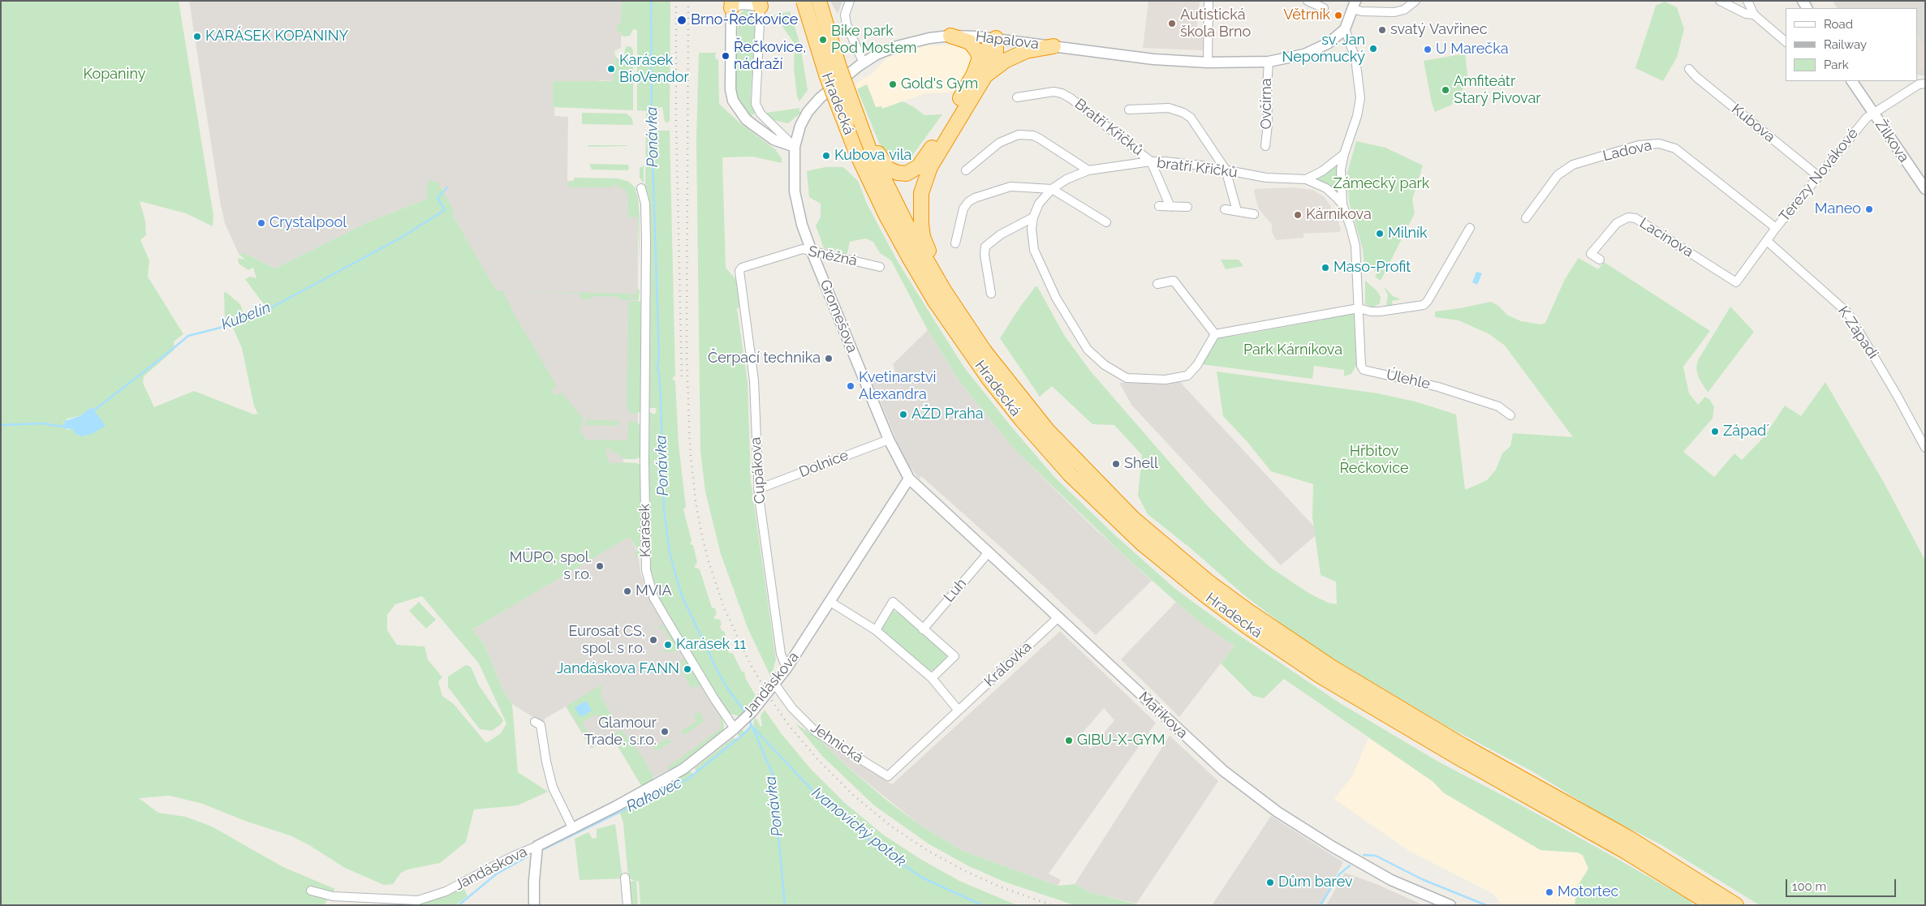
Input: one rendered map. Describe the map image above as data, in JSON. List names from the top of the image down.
{
  "streets": {
    "highway": ["Hradecká"],
    "street": [
      "Hapalova",
      "Ovčírna",
      "Kubova",
      "Bratří Křičků",
      "Žilkova",
      "Ladova",
      "bratří Křičků",
      "Terezy Novákové",
      "Lacinova",
      "Sněžná",
      "Gromešova",
      "K Západi",
      "Úlehle",
      "Dolnice",
      "Cupákova",
      "Karásek",
      "Luh",
      "Královka",
      "Jandáskova",
      "Maříkova",
      "Jehnická"
    ]
  },
  "crossings": [
    ["Hapalova", "Ovčírna"],
    ["Hapalova", "Gromešova"],
    ["Kubova", "Terezy Novákové"],
    ["Bratří Křičků", "bratří Křičků"],
    ["Žilkova", "Terezy Novákové"],
    ["Ladova", "Terezy Novákové"],
    ["Terezy Novákové", "Lacinova"],
    ["Terezy Novákové", "K Západi"],
    ["Lacinova", "K Západi"],
    ["Sněžná", "Gromešova"],
    ["Sněžná", "Cupákova"],
    ["Gromešova", "Dolnice"],
    ["Gromešova", "Jandáskova"],
    ["Gromešova", "Maříkova"],
    ["Dolnice", "Cupákova"],
    ["Cupákova", "Jandáskova"],
    ["Karásek", "Jandáskova"],
    ["Luh", "Maříkova"],
    ["Královka", "Maříkova"],
    ["Královka", "Jehnická"],
    ["Jandáskova", "Maříkova"],
    ["Jandáskova", "Jehnická"]
  ],
  "water": [
    "Ponávka",
    "Kubelín",
    "Rakovec",
    "Ivanovický potok"
  ],
  "parks": [
    "Kopaniny",
    "Zámecký park",
    "Park Kárníkova",
    "Hřbitov Řečkovice"
  ],
  "places": [
    "Větrník",
    "Brno-Řečkovice",
    "Autistická škola Brno",
    "svatý Vavřinec",
    "KARÁSEK KOPANINY",
    "Bike park Pod Mostem",
    "sv. Jan Nepomucký",
    "U Marečka",
    "Řečkovice, nádraží",
    "Karásek BioVendor",
    "Gold's Gym",
    "Amfiteátr Starý Pivovar",
    "Kubova vila",
    "Maneo",
    "Kárníkova",
    "Crystalpool",
    "Milník",
    "Maso-Profit",
    "Čerpací technika",
    "Kvetinarstvi Alexandra",
    "AŽD Praha",
    "Západ´",
    "Shell",
    "MÜPO, spol. s r.o.",
    "MVIA",
    "Eurosat CS, spol. s r.o.",
    "Karásek 11",
    "Jandáskova FANN",
    "Glamour Trade, s.r.o.",
    "GIBU-X-GYM",
    "Dům barev",
    "Motortec"
  ],
  "legend": ["Road", "Railway", "Park"],
  "scale_bar": "100 m"
}
